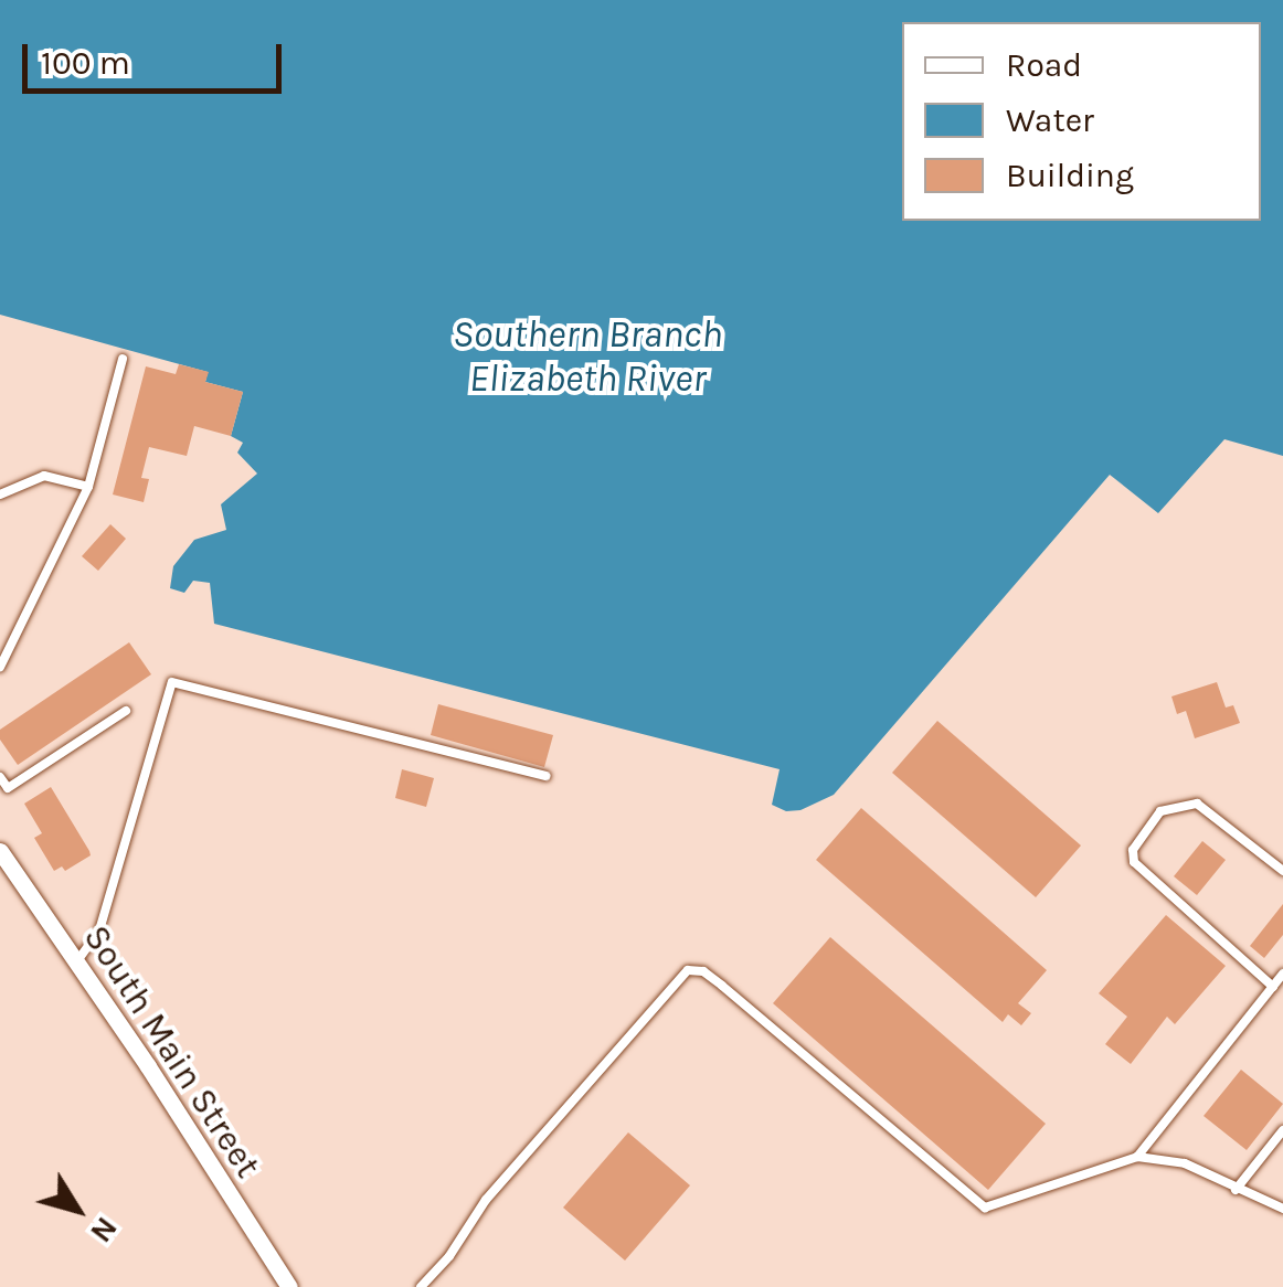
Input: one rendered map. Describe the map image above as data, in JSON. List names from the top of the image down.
{
  "streets": {
    "street": ["South Main Street"]
  },
  "water": ["Southern Branch Elizabeth River"],
  "legend": ["Road", "Water", "Building"],
  "scale_bar": "100 m",
  "north": "bottom right"
}
